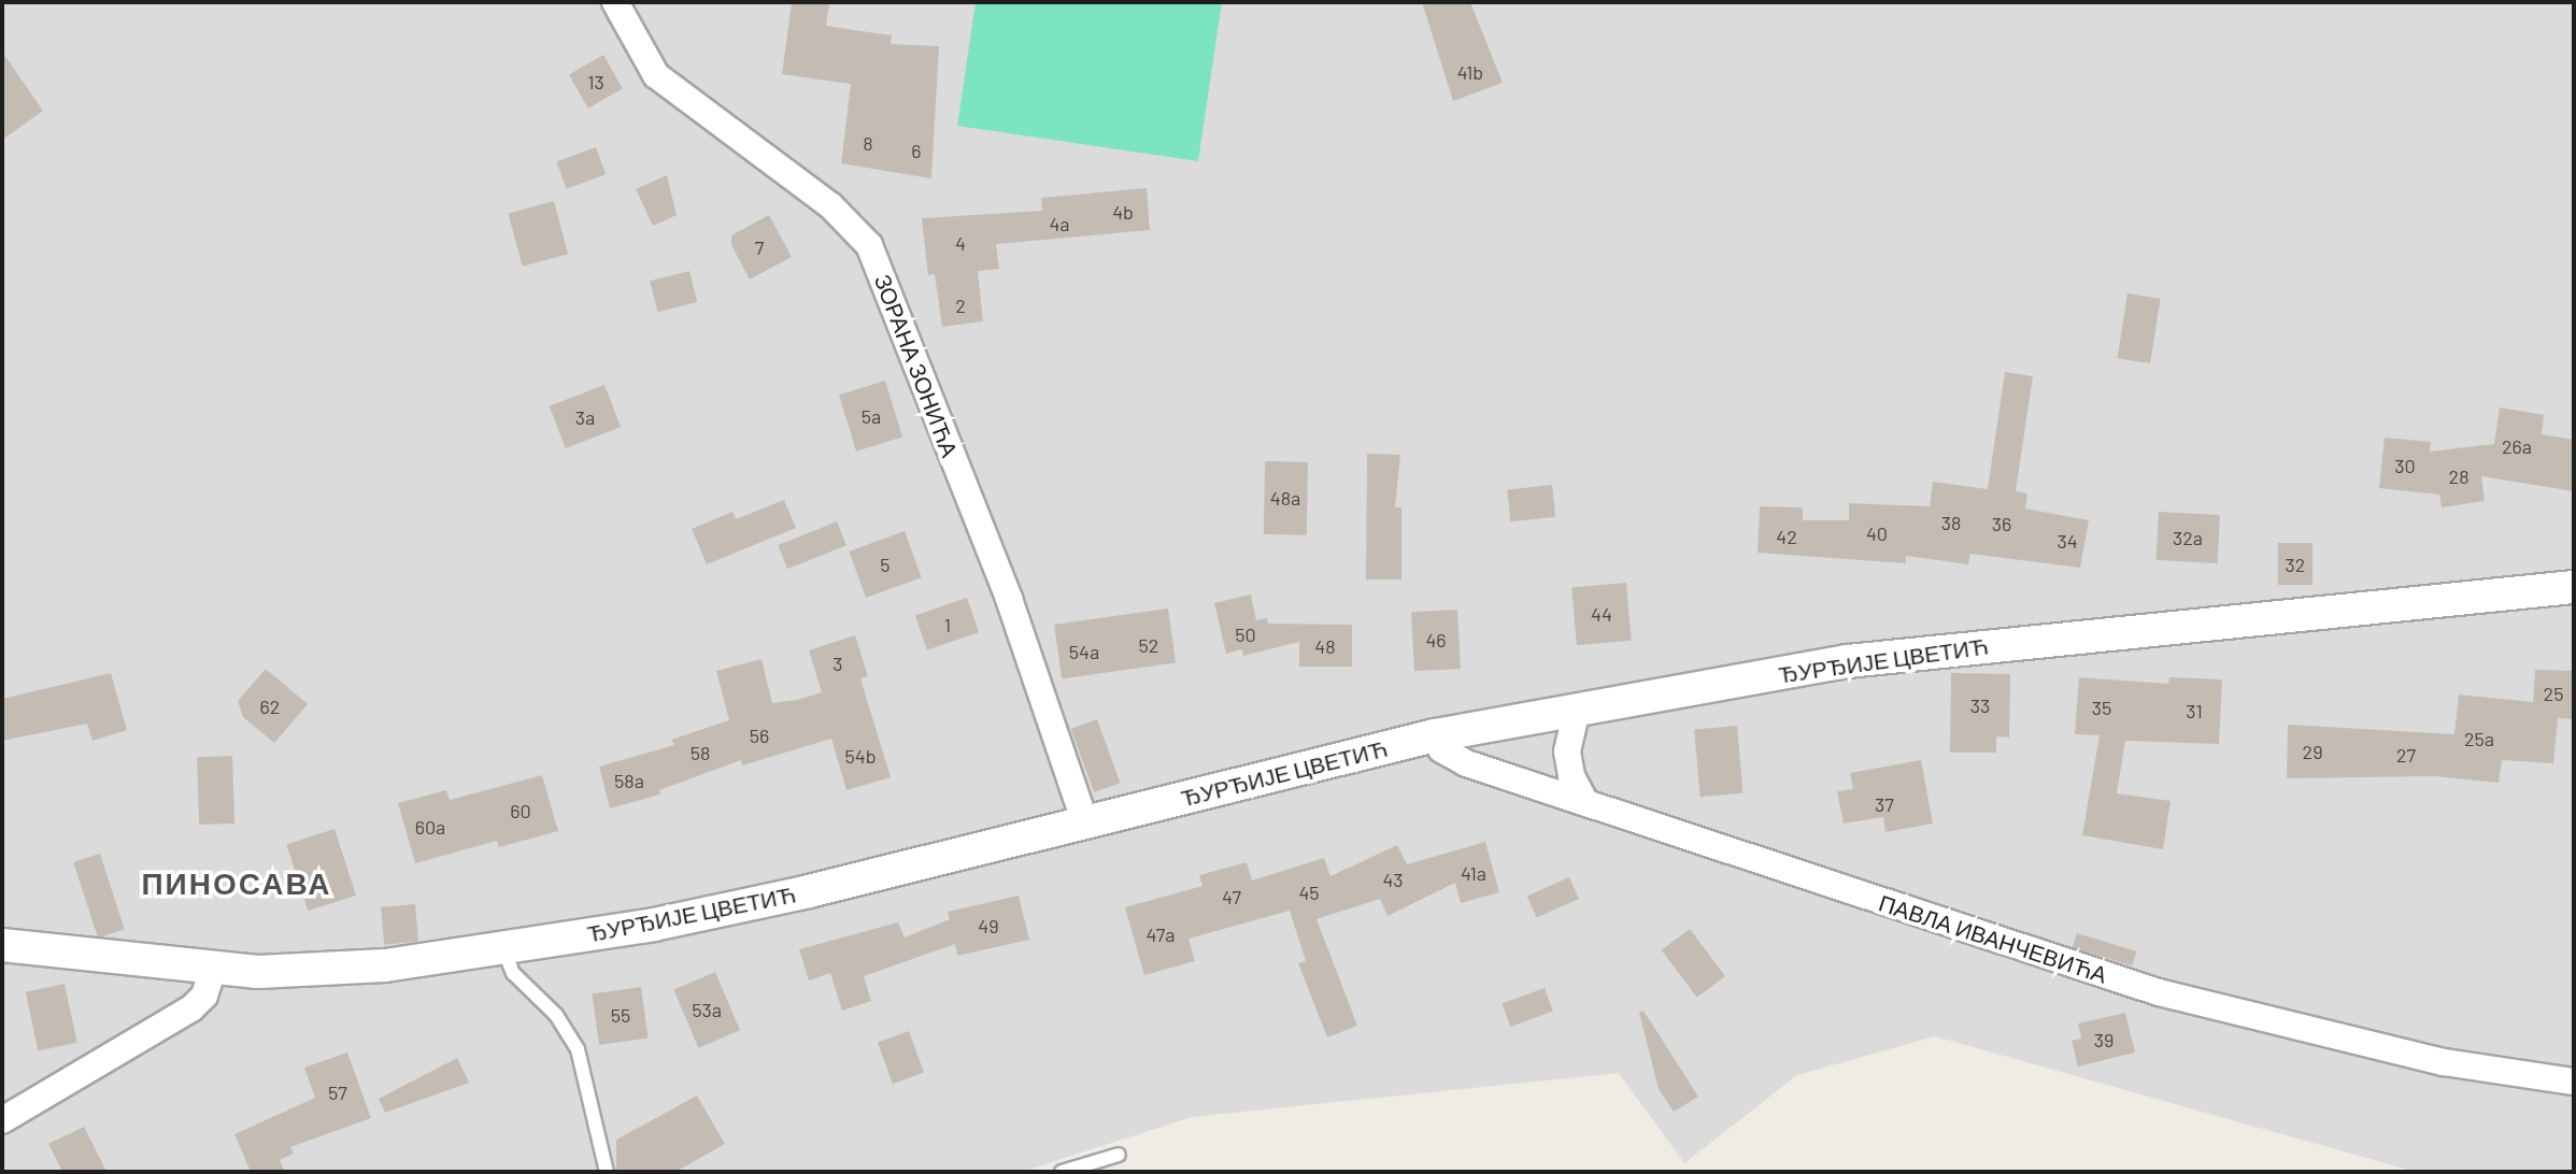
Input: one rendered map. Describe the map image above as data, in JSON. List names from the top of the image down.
{
  "streets": {
    "street": ["ЗОРАНА ЗОНИЋА", "ЂУРЂИЈЕ ЦВЕТИЋ", "ПАВЛА ИВАНЧЕВИЋА"]
  },
  "crossings": [
    ["ЗОРАНА ЗОНИЋА", "ЂУРЂИЈЕ ЦВЕТИЋ"],
    ["ЂУРЂИЈЕ ЦВЕТИЋ", "ПАВЛА ИВАНЧЕВИЋА"]
  ],
  "districts": ["ПИНОСАВА"],
  "house_numbers": [
    "41b",
    "13",
    "8",
    "6",
    "4b",
    "4a",
    "4",
    "7",
    "2",
    "5a",
    "3a",
    "26a",
    "30",
    "28",
    "48a",
    "38",
    "36",
    "40",
    "42",
    "32a",
    "34",
    "5",
    "32",
    "44",
    "1",
    "50",
    "46",
    "52",
    "48",
    "54a",
    "3",
    "25",
    "33",
    "62",
    "35",
    "31",
    "56",
    "25a",
    "29",
    "58",
    "27",
    "54b",
    "58a",
    "37",
    "60",
    "60a",
    "41a",
    "43",
    "45",
    "47",
    "49",
    "47a",
    "53a",
    "55",
    "39",
    "57"
  ]
}
